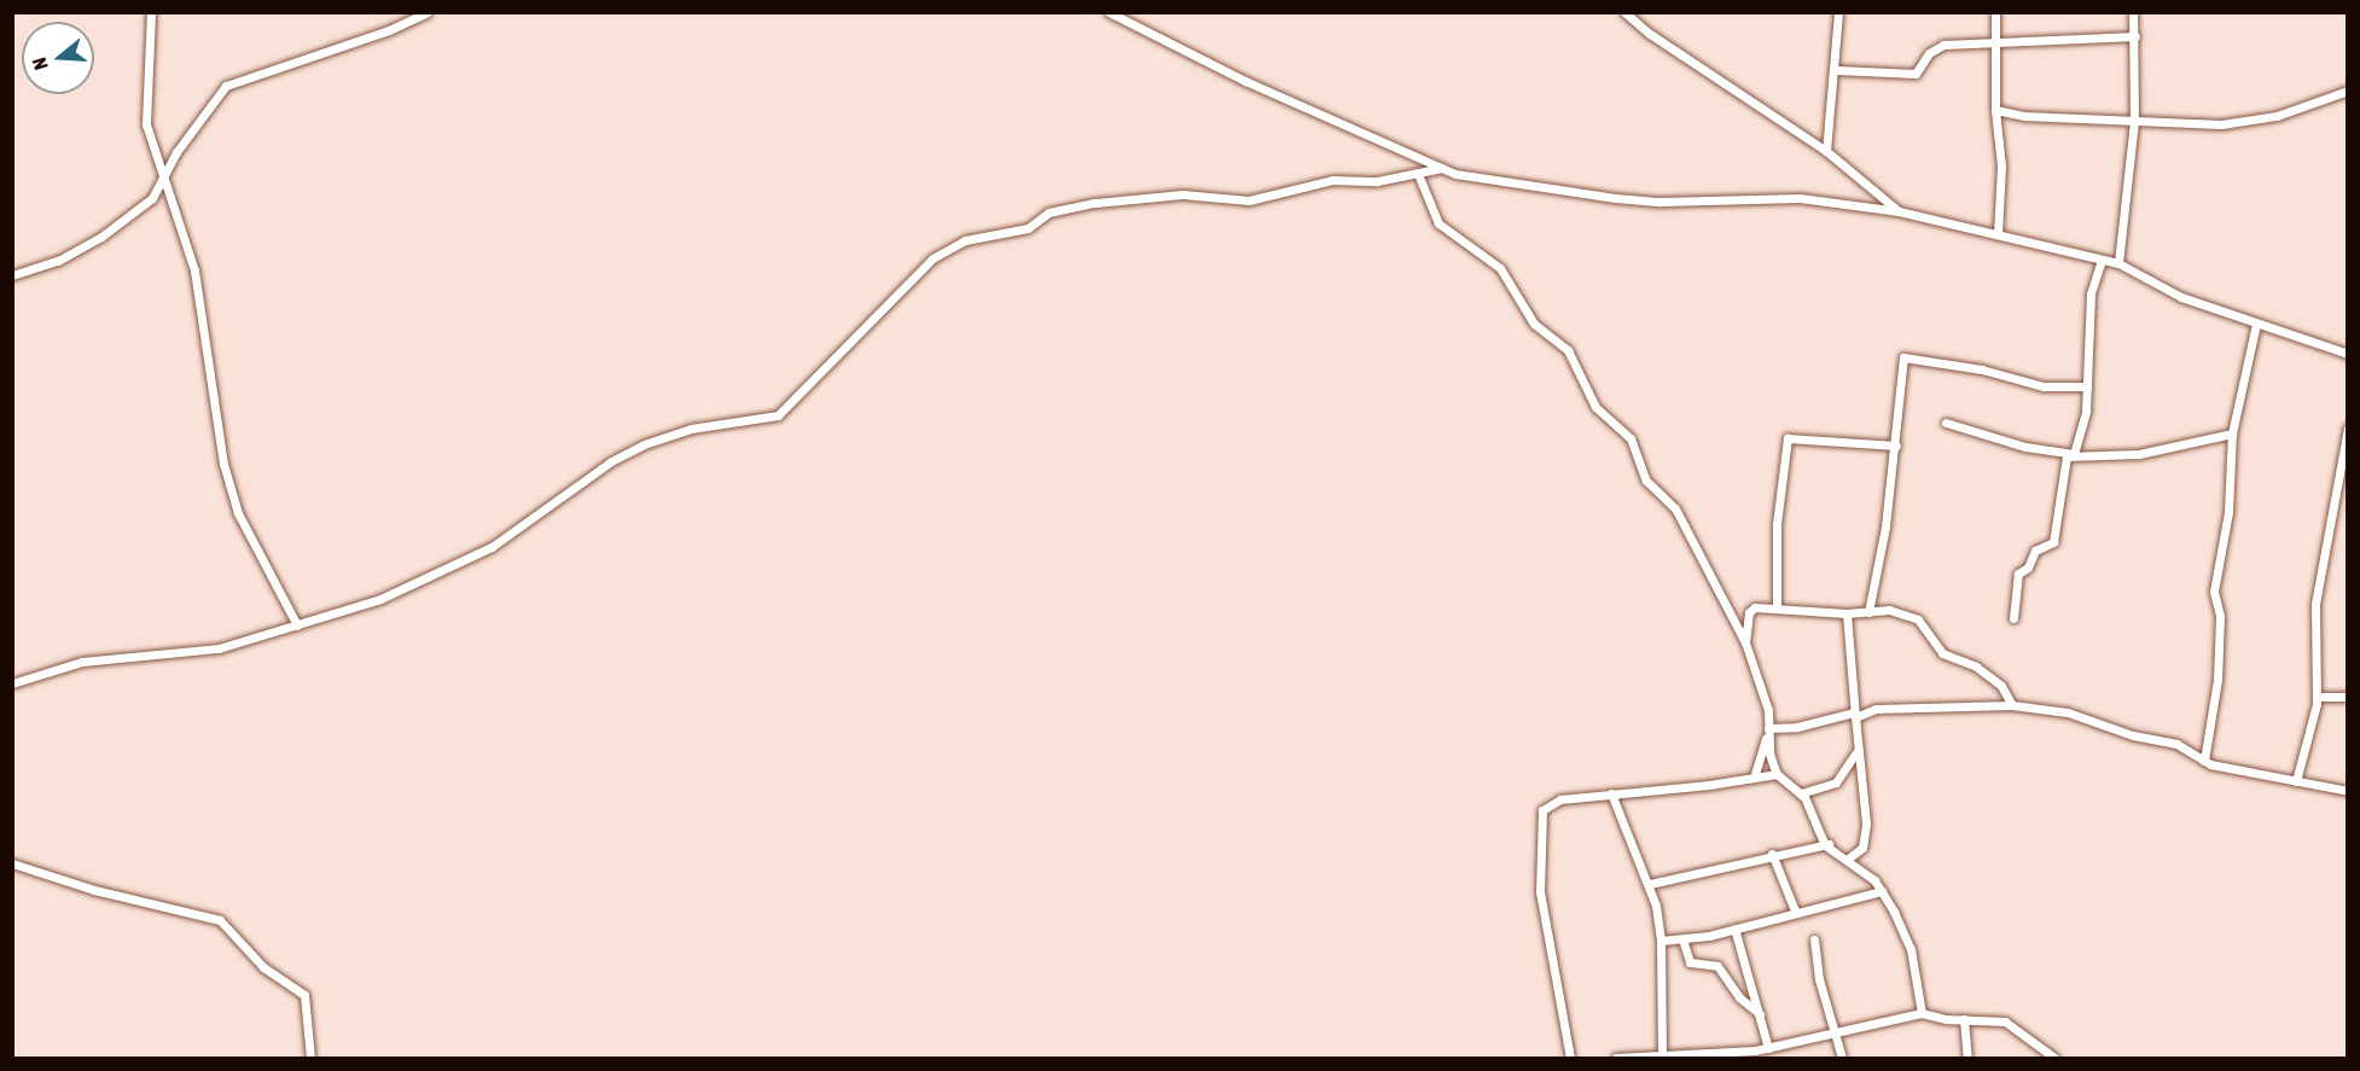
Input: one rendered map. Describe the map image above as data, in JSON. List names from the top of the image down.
{
  "north": "left"
}
